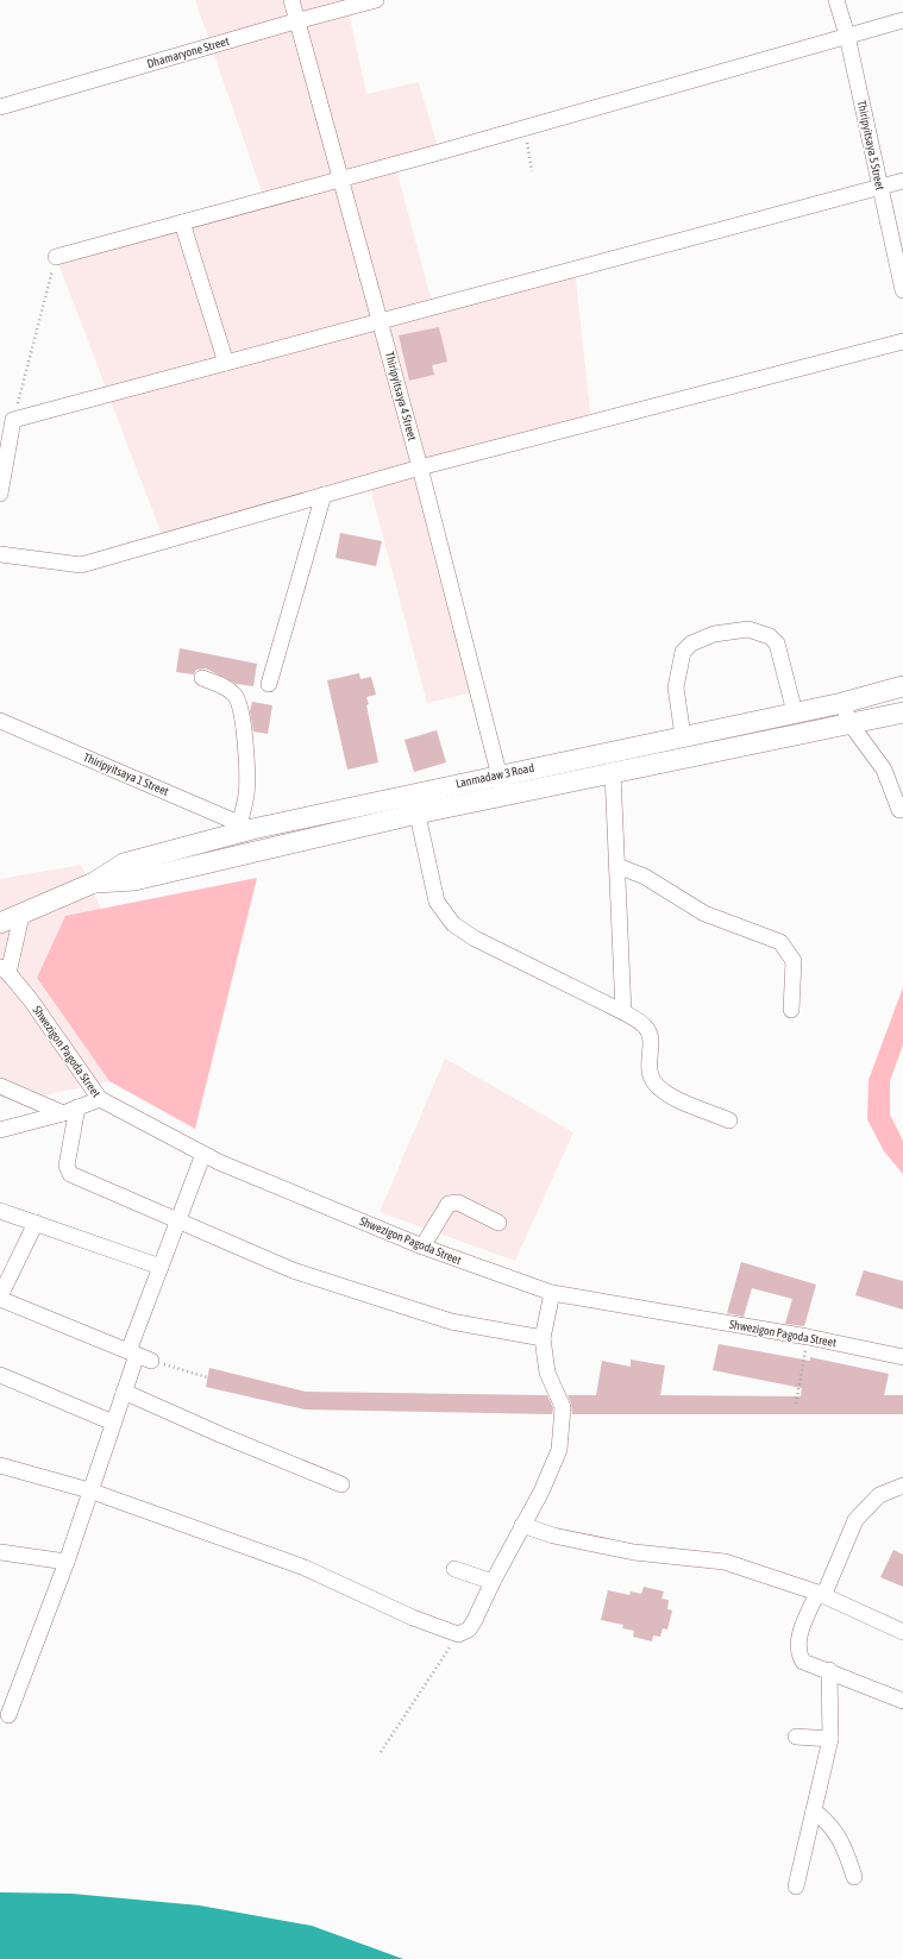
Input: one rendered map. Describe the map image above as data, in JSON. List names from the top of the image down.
{
  "streets": {
    "main road": ["Lanmadaw 3 Road"],
    "street": [
      "Dhamaryone Street",
      "Thiripyitsaya 5 Street",
      "Thiripyitsaya 4 Street",
      "Thiripyitsaya 1 Street",
      "Shwezigon Pagoda Street"
    ]
  },
  "crossings": [
    ["Dhamaryone Street", "Thiripyitsaya 4 Street"],
    ["Thiripyitsaya 4 Street", "Lanmadaw 3 Road"],
    ["Thiripyitsaya 1 Street", "Lanmadaw 3 Road"]
  ]
}
